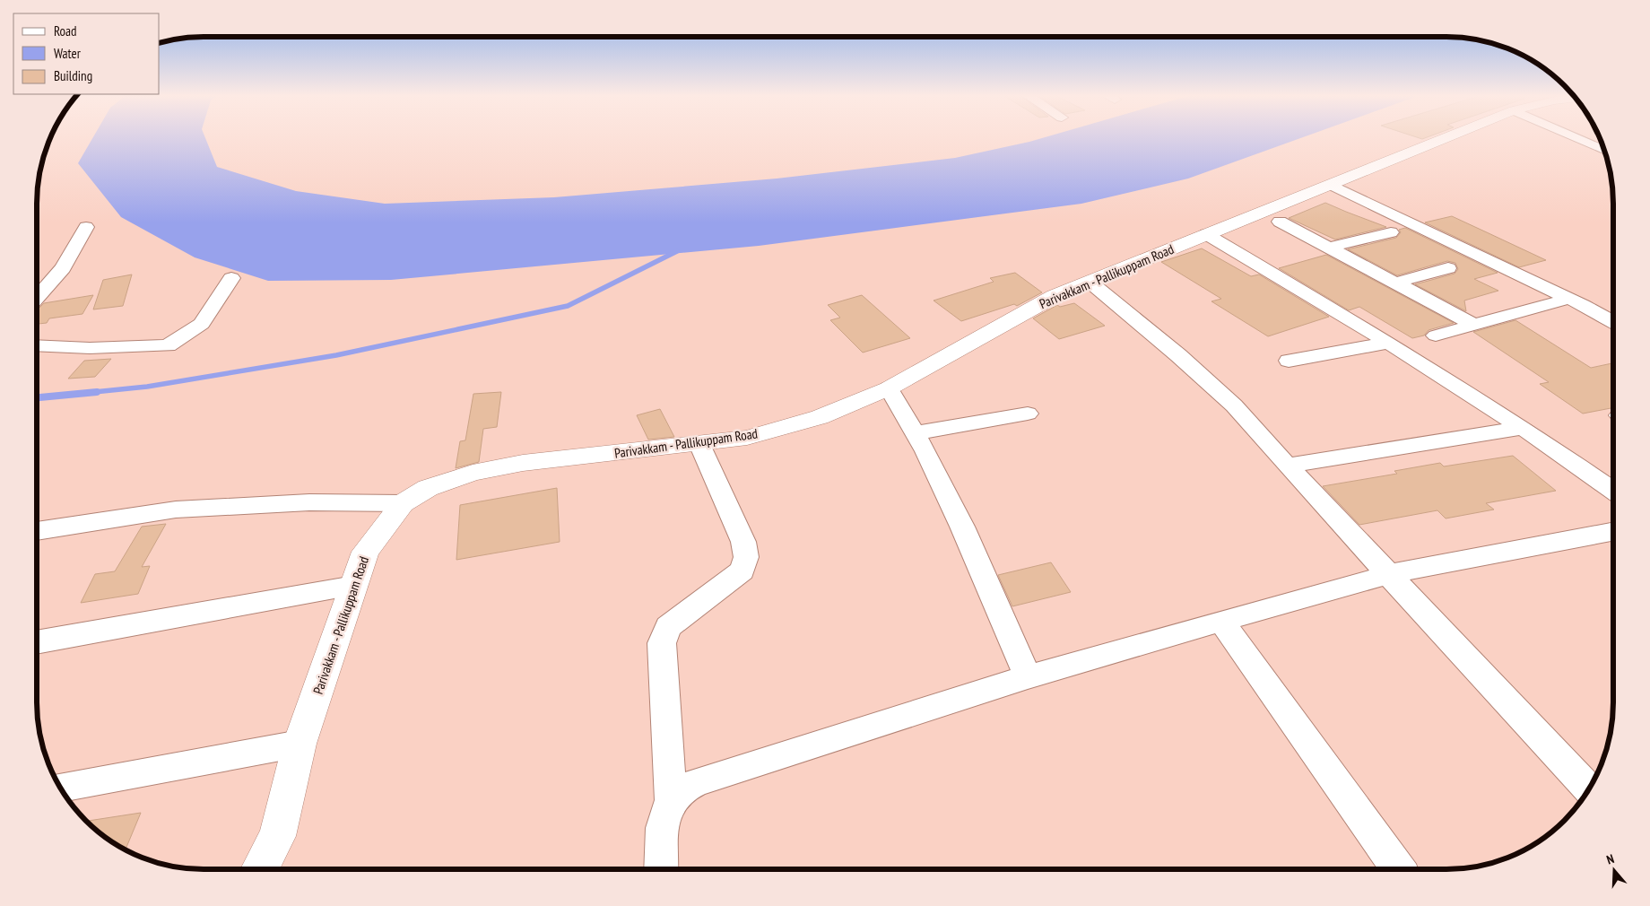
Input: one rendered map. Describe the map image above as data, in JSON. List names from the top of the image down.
{
  "streets": {
    "street": ["Parivakkam - Pallikuppam Road"]
  },
  "legend": ["Road", "Water", "Building"],
  "north": "top"
}
